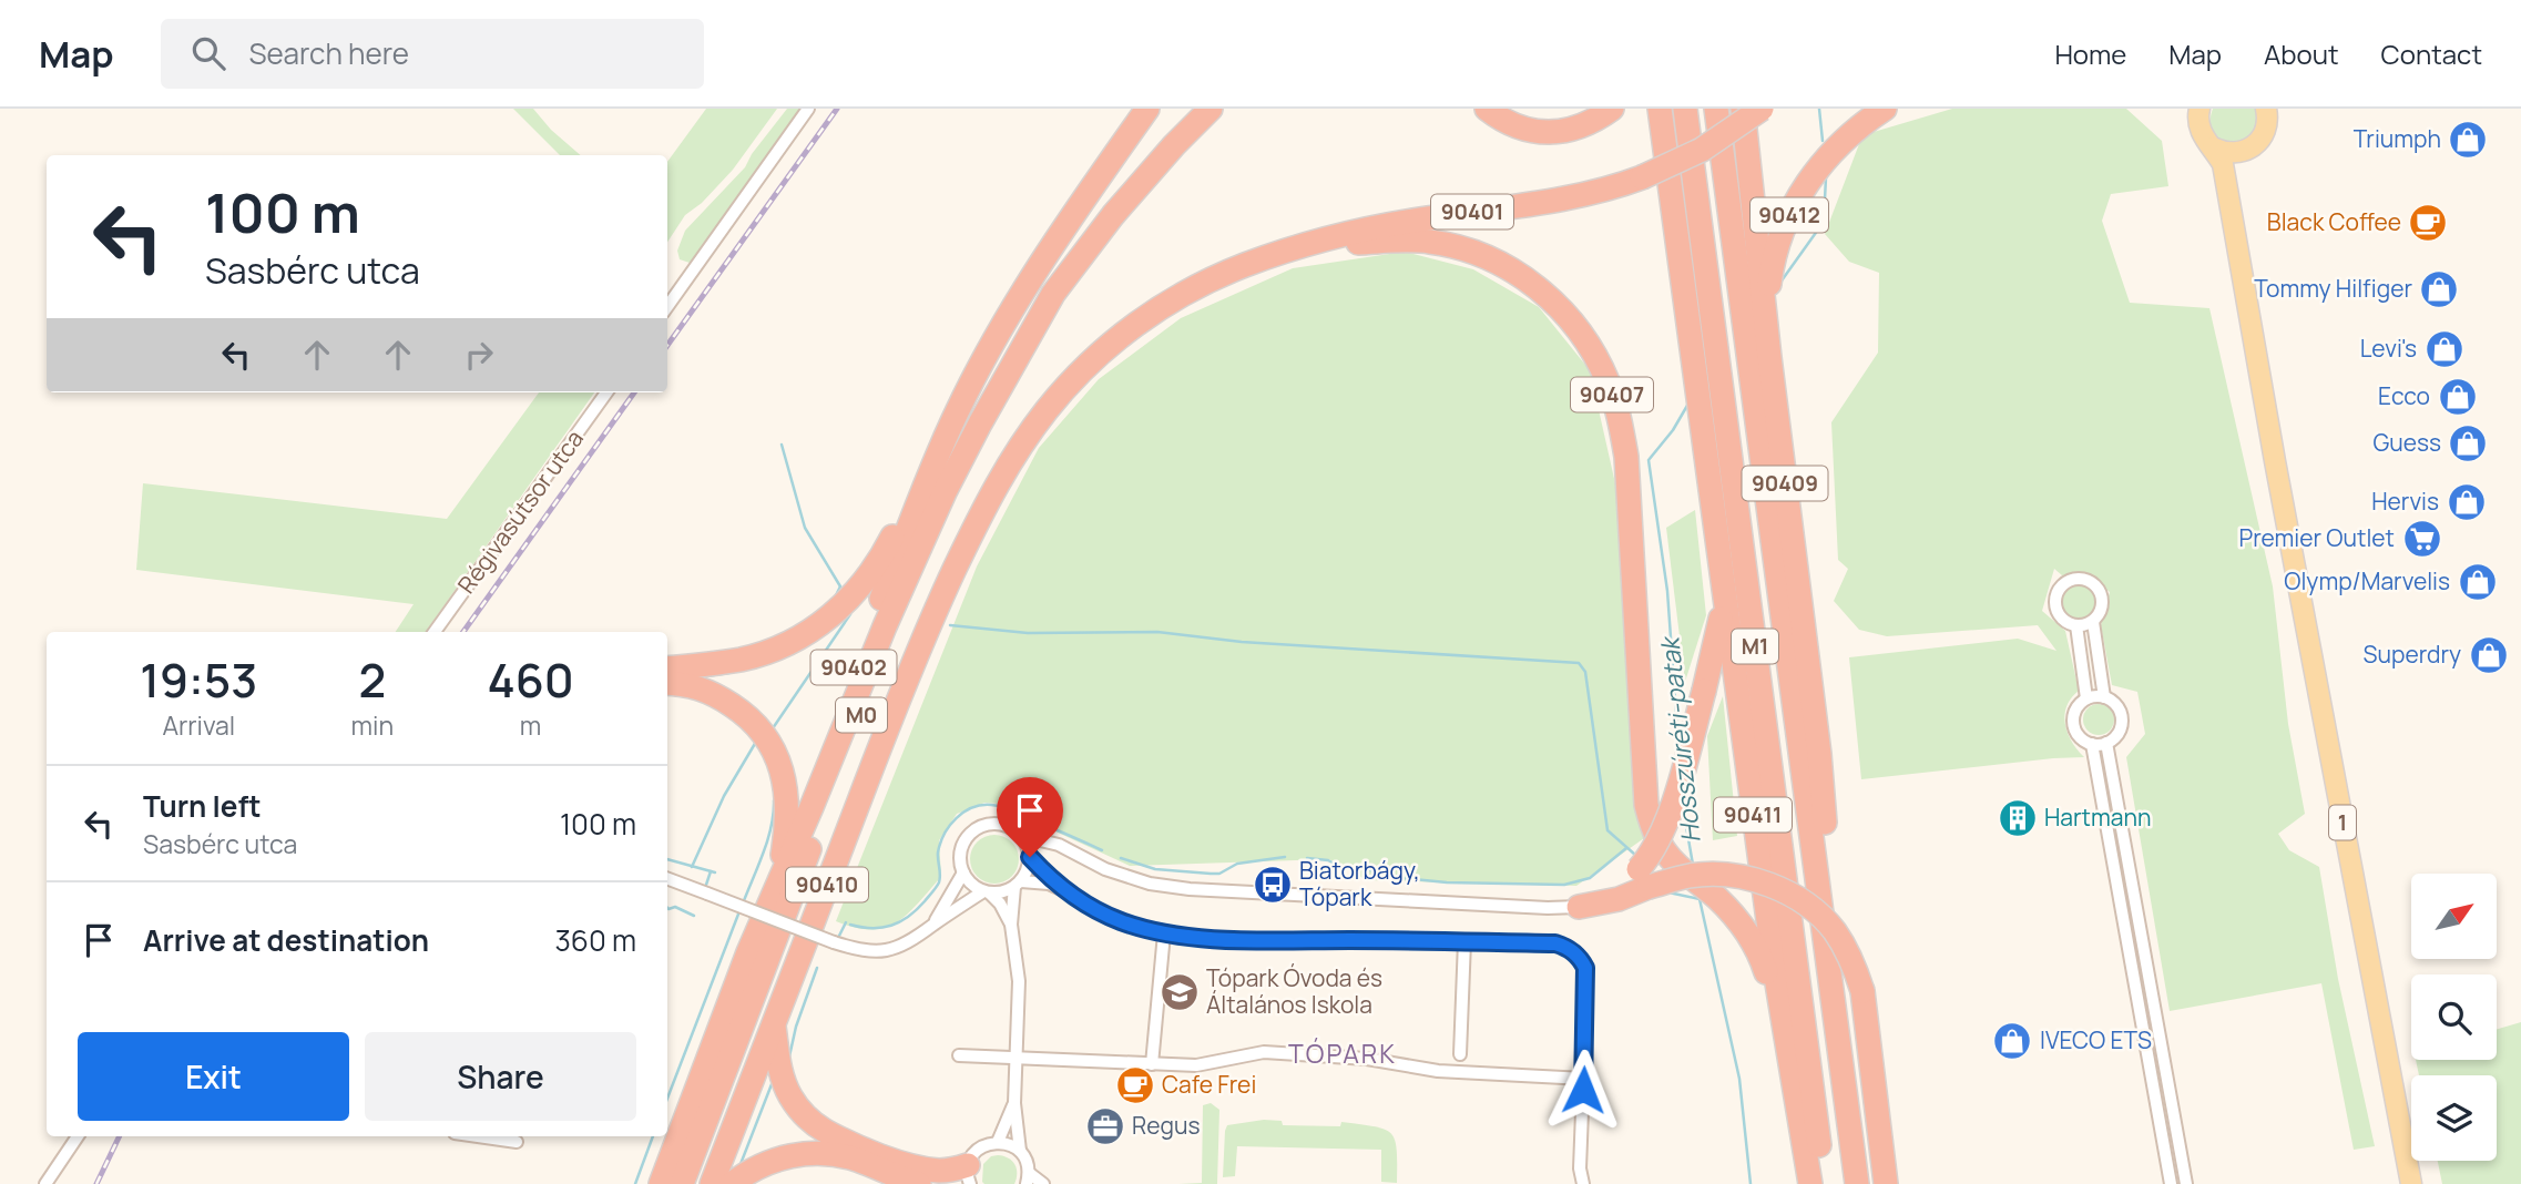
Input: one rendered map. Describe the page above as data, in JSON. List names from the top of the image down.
{
  "streets": {
    "highway": [
      "90401",
      "90412",
      "90407",
      "90409",
      "M1",
      "90402",
      "M0",
      "90411",
      "90410"
    ],
    "main road": ["1"],
    "street": ["Régivasútsor utca"]
  },
  "crossings": [
    ["90401", "90407"],
    ["90401", "90410"],
    ["90412", "90409"],
    ["90407", "90411"],
    ["90409", "M1"],
    ["90402", "M0"]
  ],
  "districts": ["TÓPARK"],
  "water": ["Hosszúréti-patak"],
  "places": {
    "shop": [
      "Triumph",
      "Tommy Hilfiger",
      "Levi's",
      "Ecco",
      "Guess",
      "Hervis",
      "Olymp/Marvelis",
      "Superdry",
      "IVECO ETS"
    ],
    "cafe": ["Black Coffee", "Cafe Frei"],
    "supermarket": ["Premier Outlet"],
    "building": ["Hartmann"],
    "bus stop": ["Biatorbágy, Tópark"],
    "school or university": ["Tópark Óvoda és Általános Iskola"],
    "office": ["Regus"]
  },
  "north": "top right",
  "page": {
    "header": "Map",
    "search": "Search here",
    "nav": [
      "Home",
      "Map",
      "About",
      "Contact"
    ],
    "turn": ["100 m", "Sasbérc utca"],
    "eta": [
      "19:53",
      "Arrival",
      "2",
      "min",
      "460",
      "m"
    ],
    "list": [
      {
        "name": "Turn left",
        "note": "Sasbérc utca",
        "value": "100 m"
      },
      {
        "name": "Arrive at destination",
        "value": "360 m"
      }
    ],
    "buttons": ["Exit", "Share"]
  }
}
